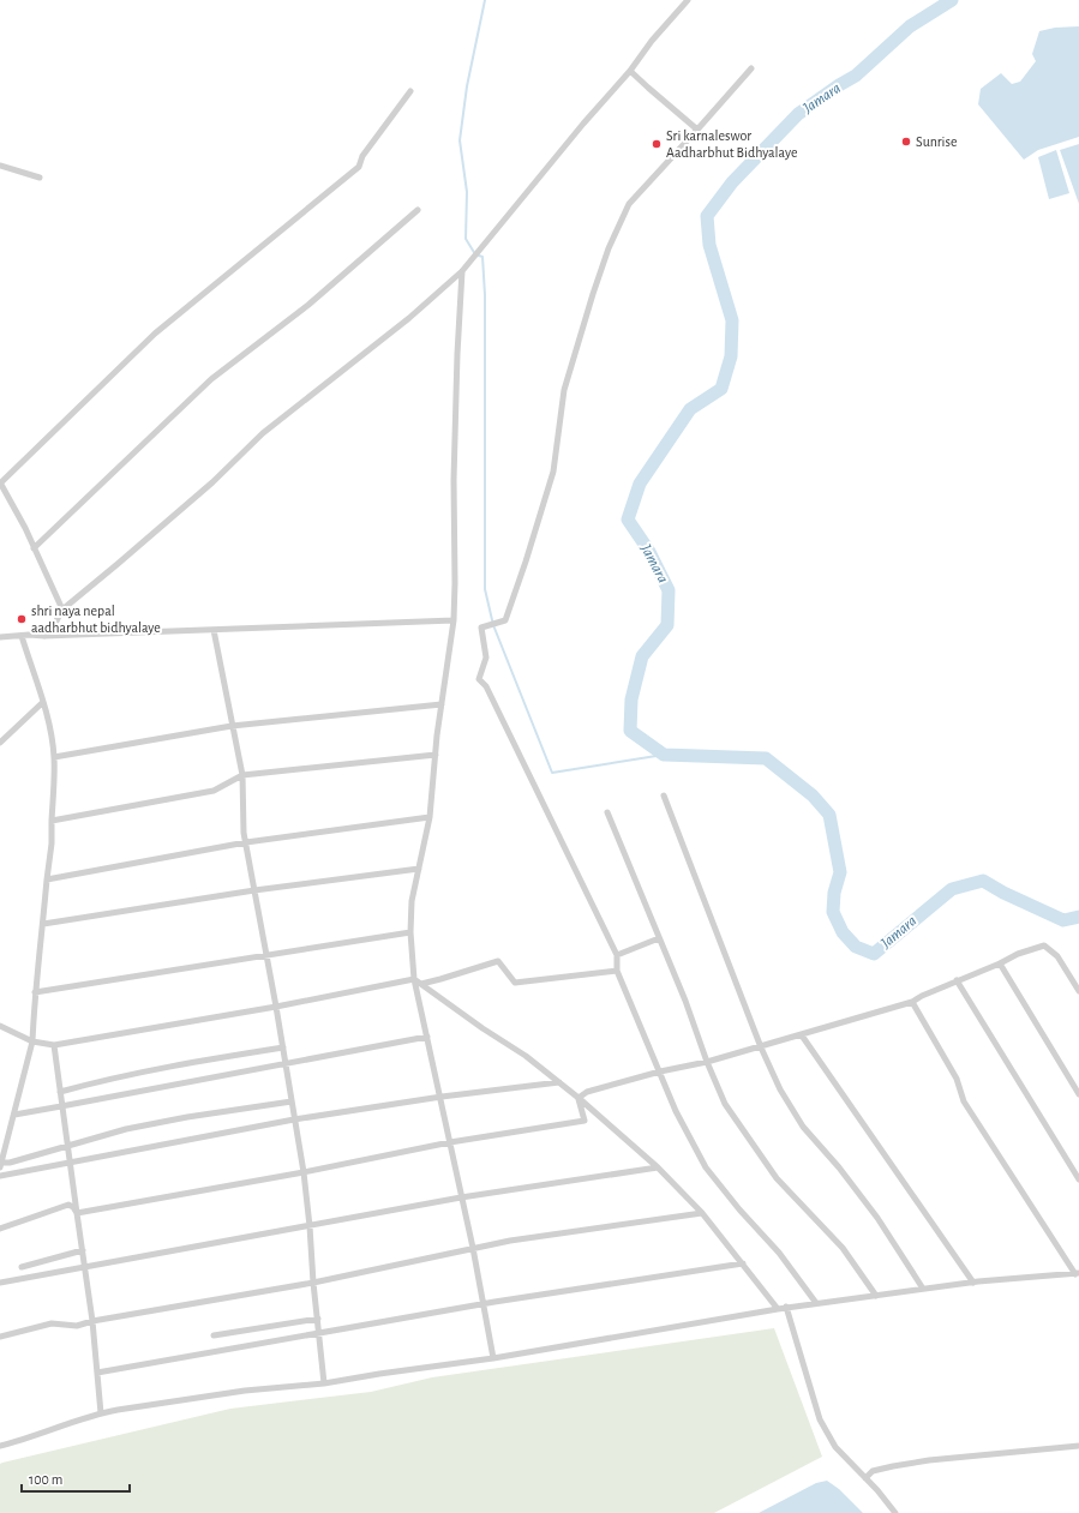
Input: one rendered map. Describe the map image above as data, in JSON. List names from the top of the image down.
{
  "water": ["Jamara"],
  "places": ["Sunrise", "Sri karnaleswor Aadharbhut Bidhyalaye", "shri naya nepal aadharbhut bidhyalaye"],
  "scale_bar": "100 m"
}
